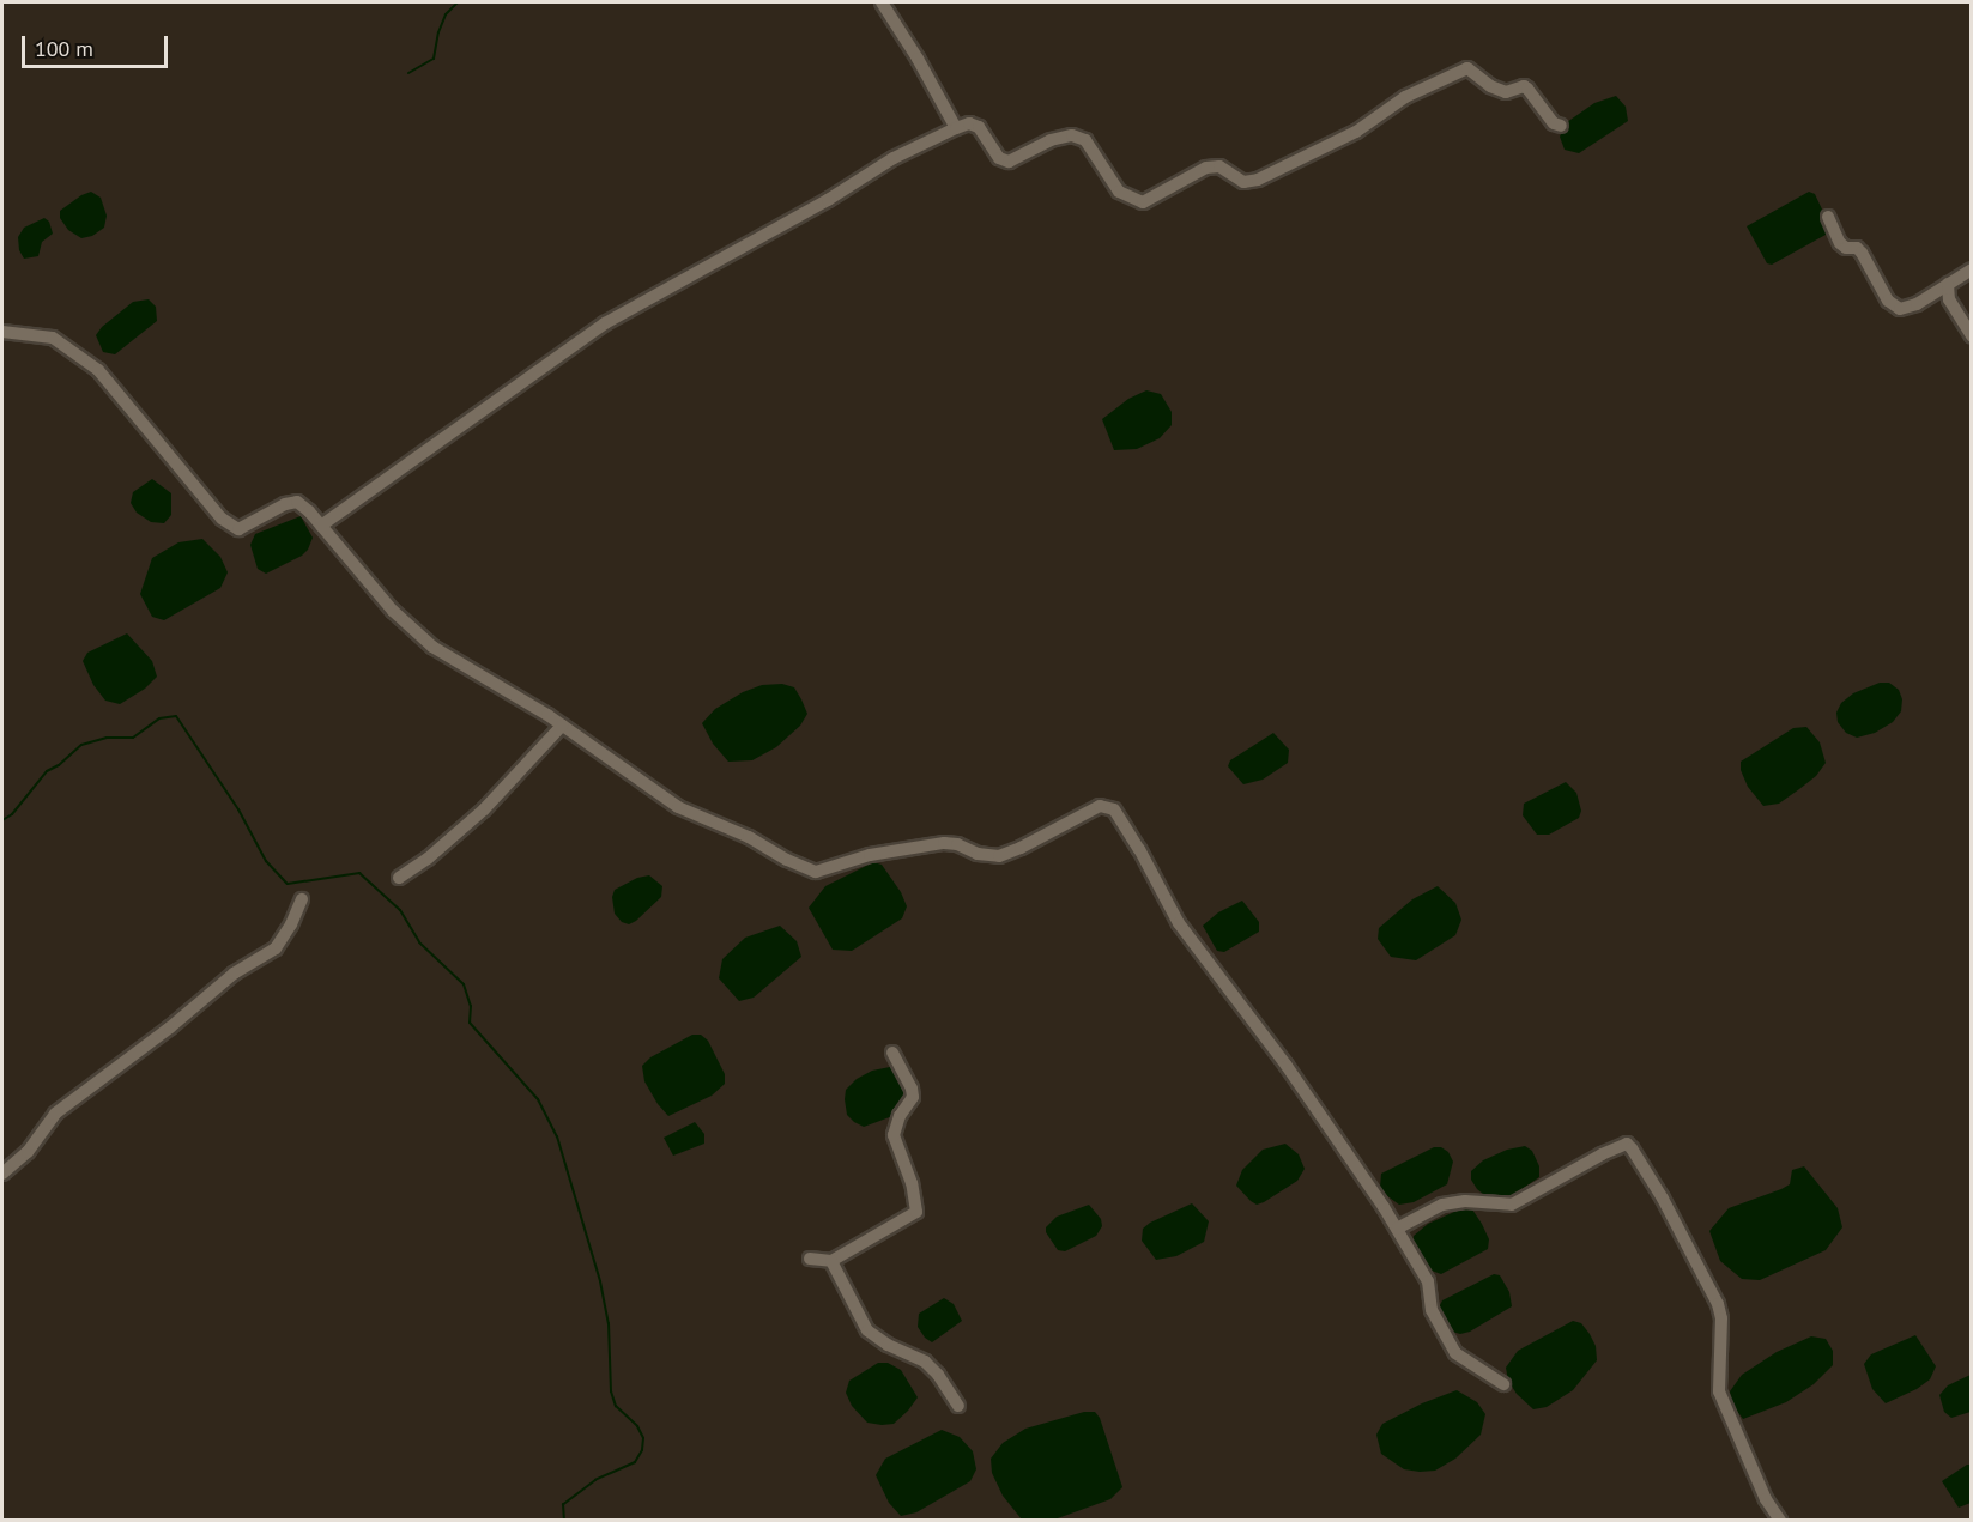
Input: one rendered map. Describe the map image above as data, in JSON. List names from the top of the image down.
{
  "scale_bar": "100 m"
}
